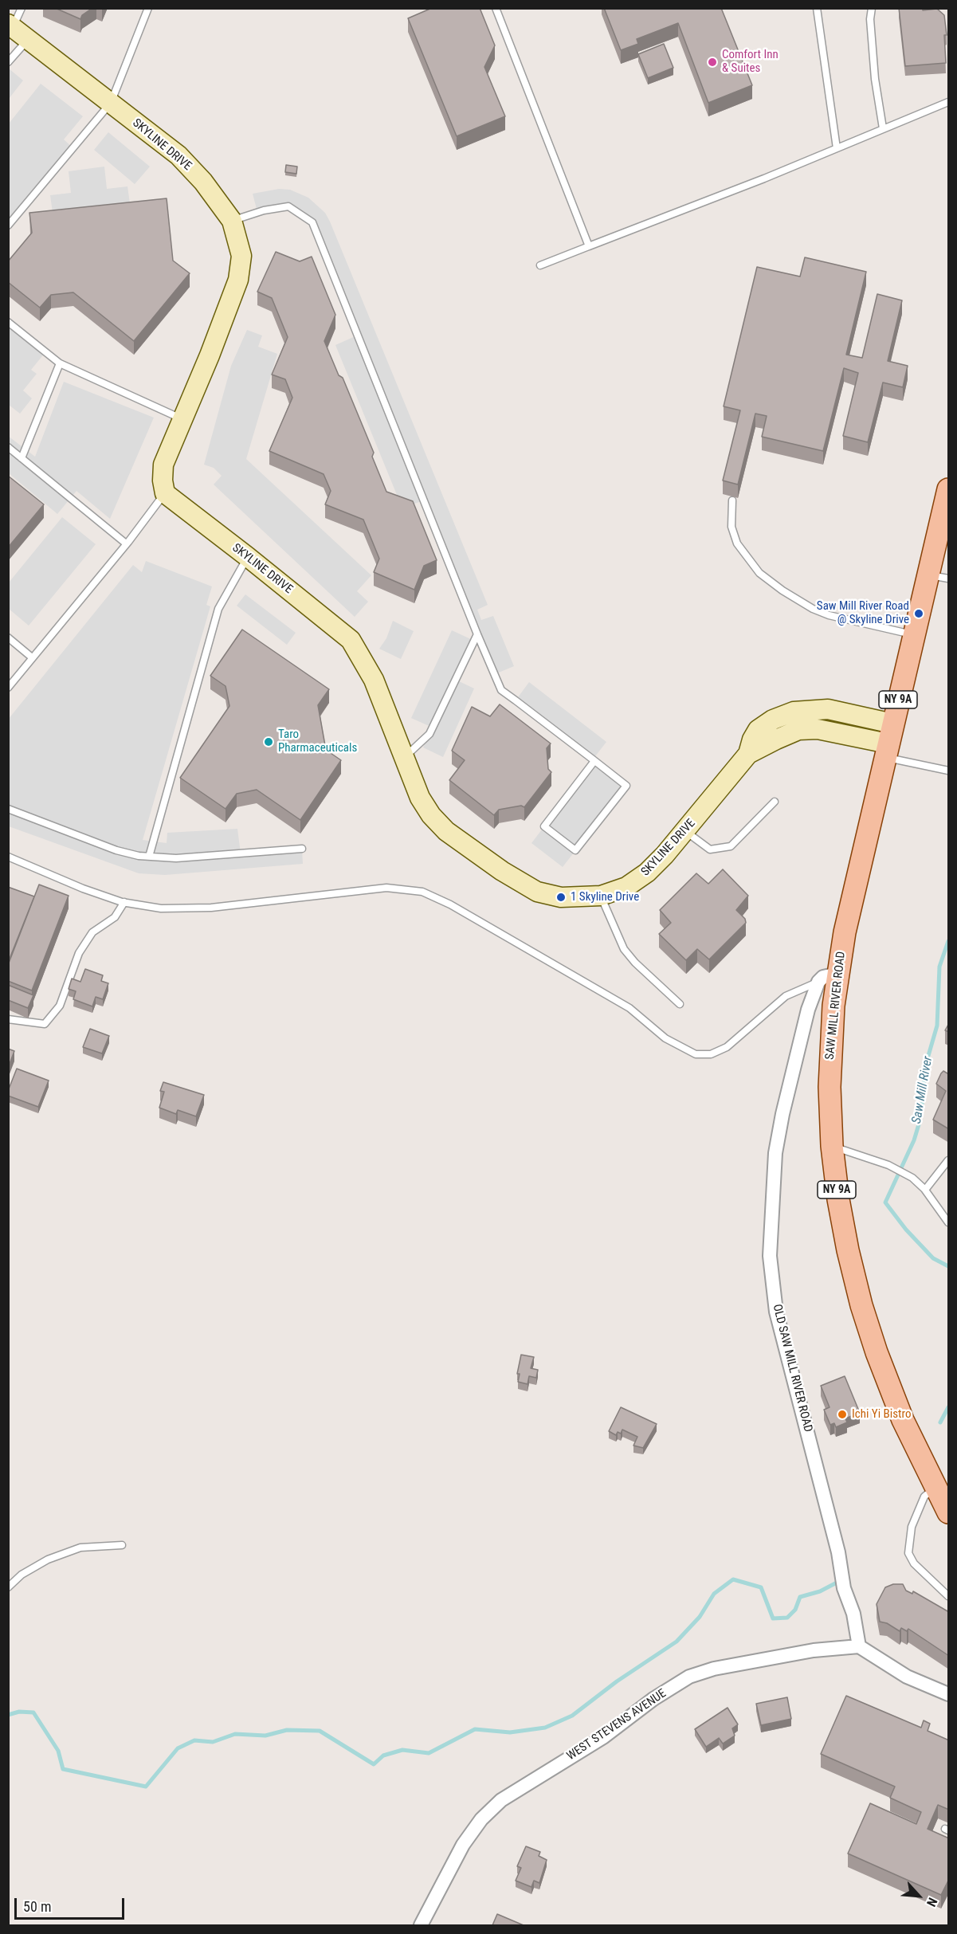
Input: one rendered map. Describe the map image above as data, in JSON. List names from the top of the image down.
{
  "streets": {
    "main road": ["NY 9A", "SAW MILL RIVER ROAD"],
    "street": ["SKYLINE DRIVE", "OLD SAW MILL RIVER ROAD", "WEST STEVENS AVENUE"]
  },
  "crossings": [
    ["SKYLINE DRIVE", "SAW MILL RIVER ROAD"],
    ["SAW MILL RIVER ROAD", "OLD SAW MILL RIVER ROAD"],
    ["OLD SAW MILL RIVER ROAD", "WEST STEVENS AVENUE"]
  ],
  "water": ["Saw Mill River"],
  "places": [
    "Comfort Inn & Suites",
    "Saw Mill River Road @ Skyline Drive",
    "Taro Pharmaceuticals",
    "1 Skyline Drive",
    "Ichi Yi Bistro"
  ],
  "scale_bar": "50 m",
  "north": "bottom right"
}
